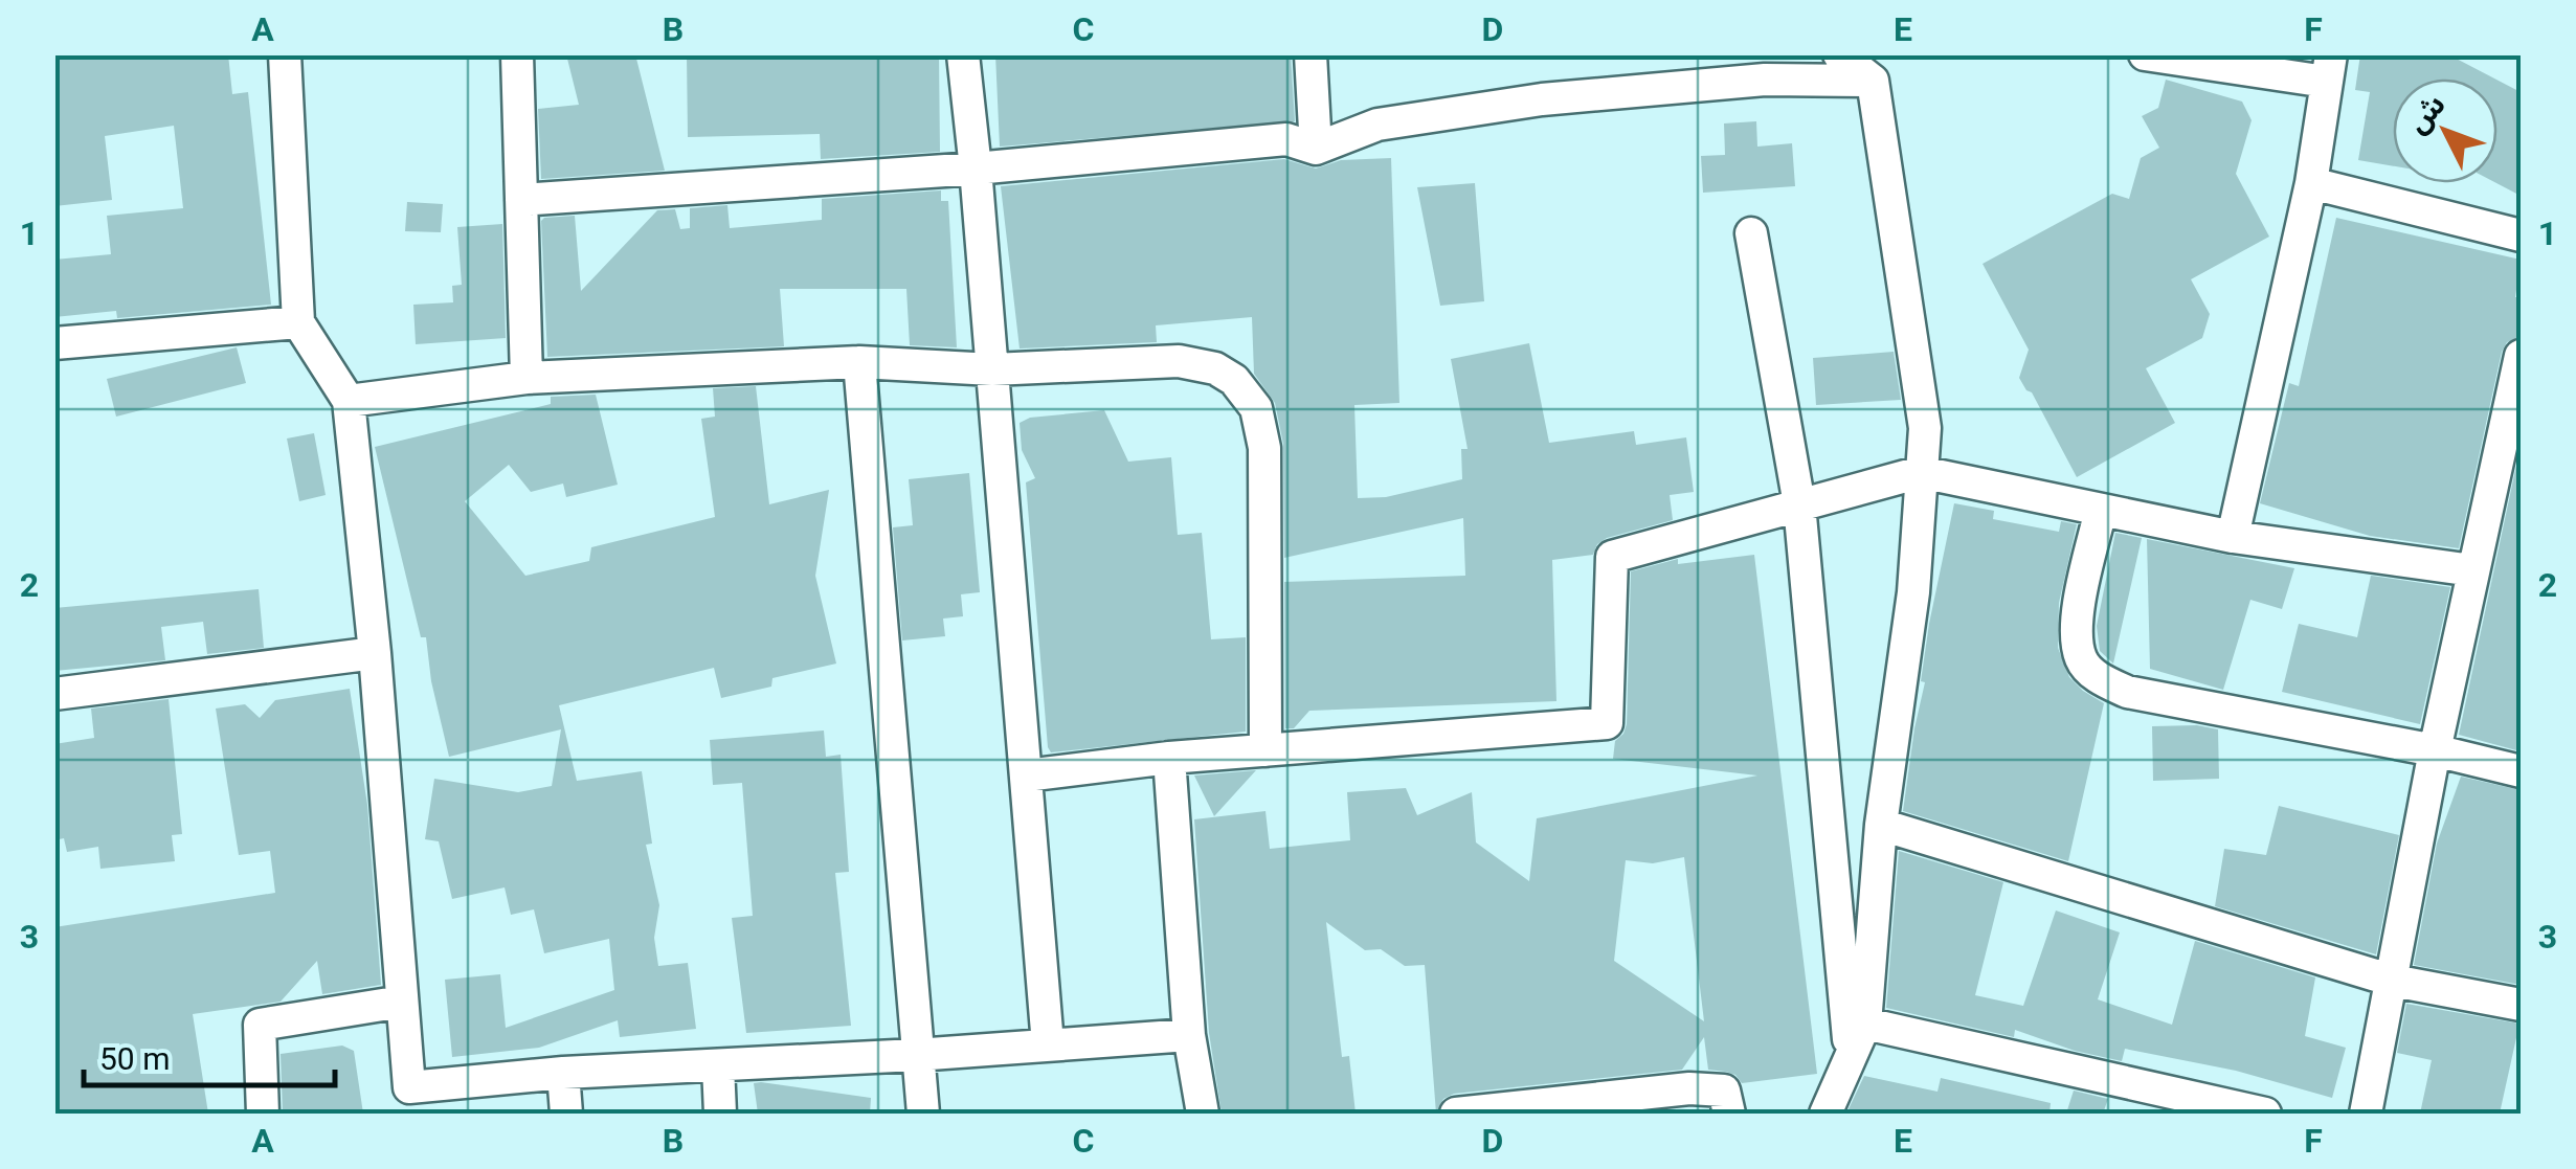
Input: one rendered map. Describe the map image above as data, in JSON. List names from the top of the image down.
{
  "scale_bar": "50 m",
  "north": "top left",
  "grid": {
    "columns": [
      "A",
      "B",
      "C",
      "D",
      "E",
      "F"
    ],
    "rows": ["1", "2", "3"]
  }
}
